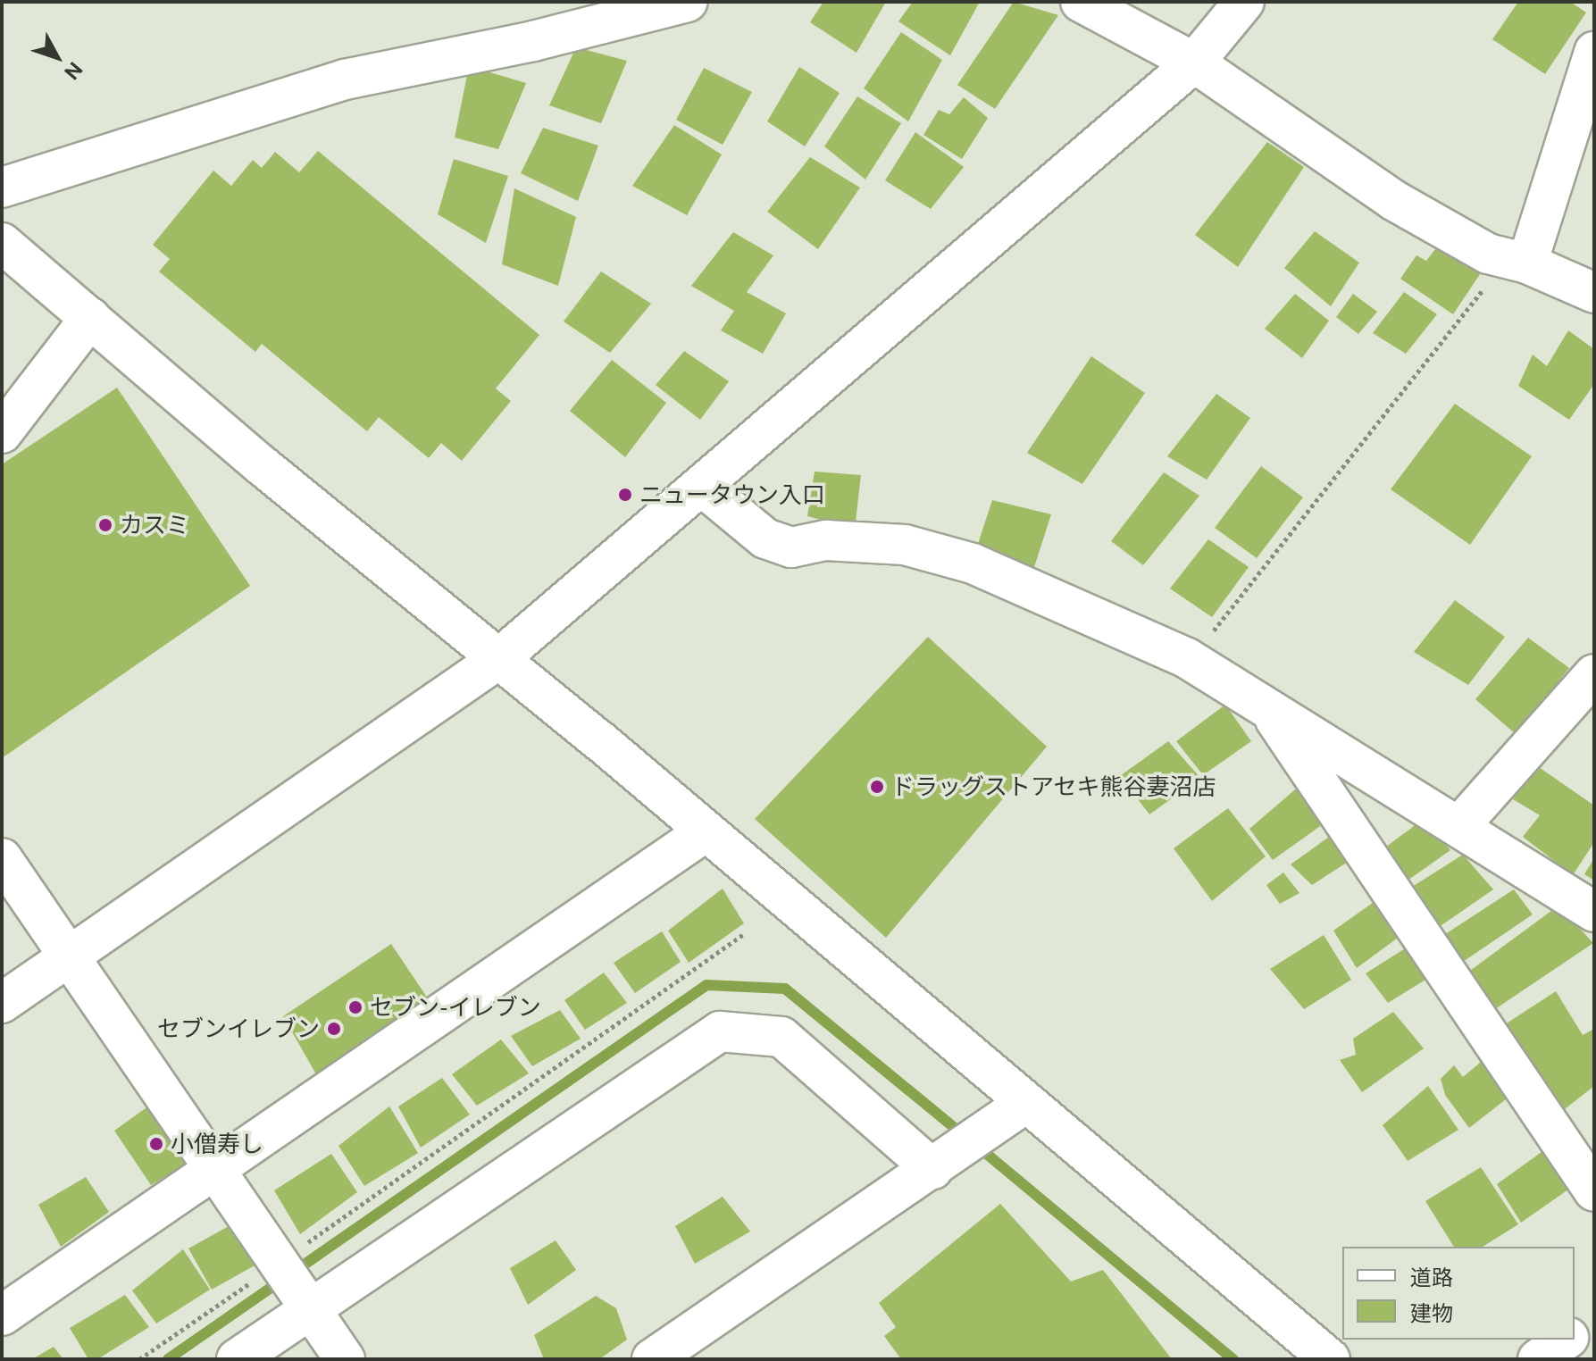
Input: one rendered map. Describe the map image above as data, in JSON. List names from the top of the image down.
{
  "places": [
    "ニュータウン入口",
    "カスミ",
    "ドラッグストアセキ熊谷妻沼店",
    "セブン-イレブン",
    "セブンイレブン",
    "小僧寿し"
  ],
  "legend": ["道路", "建物"],
  "north": "bottom right"
}
